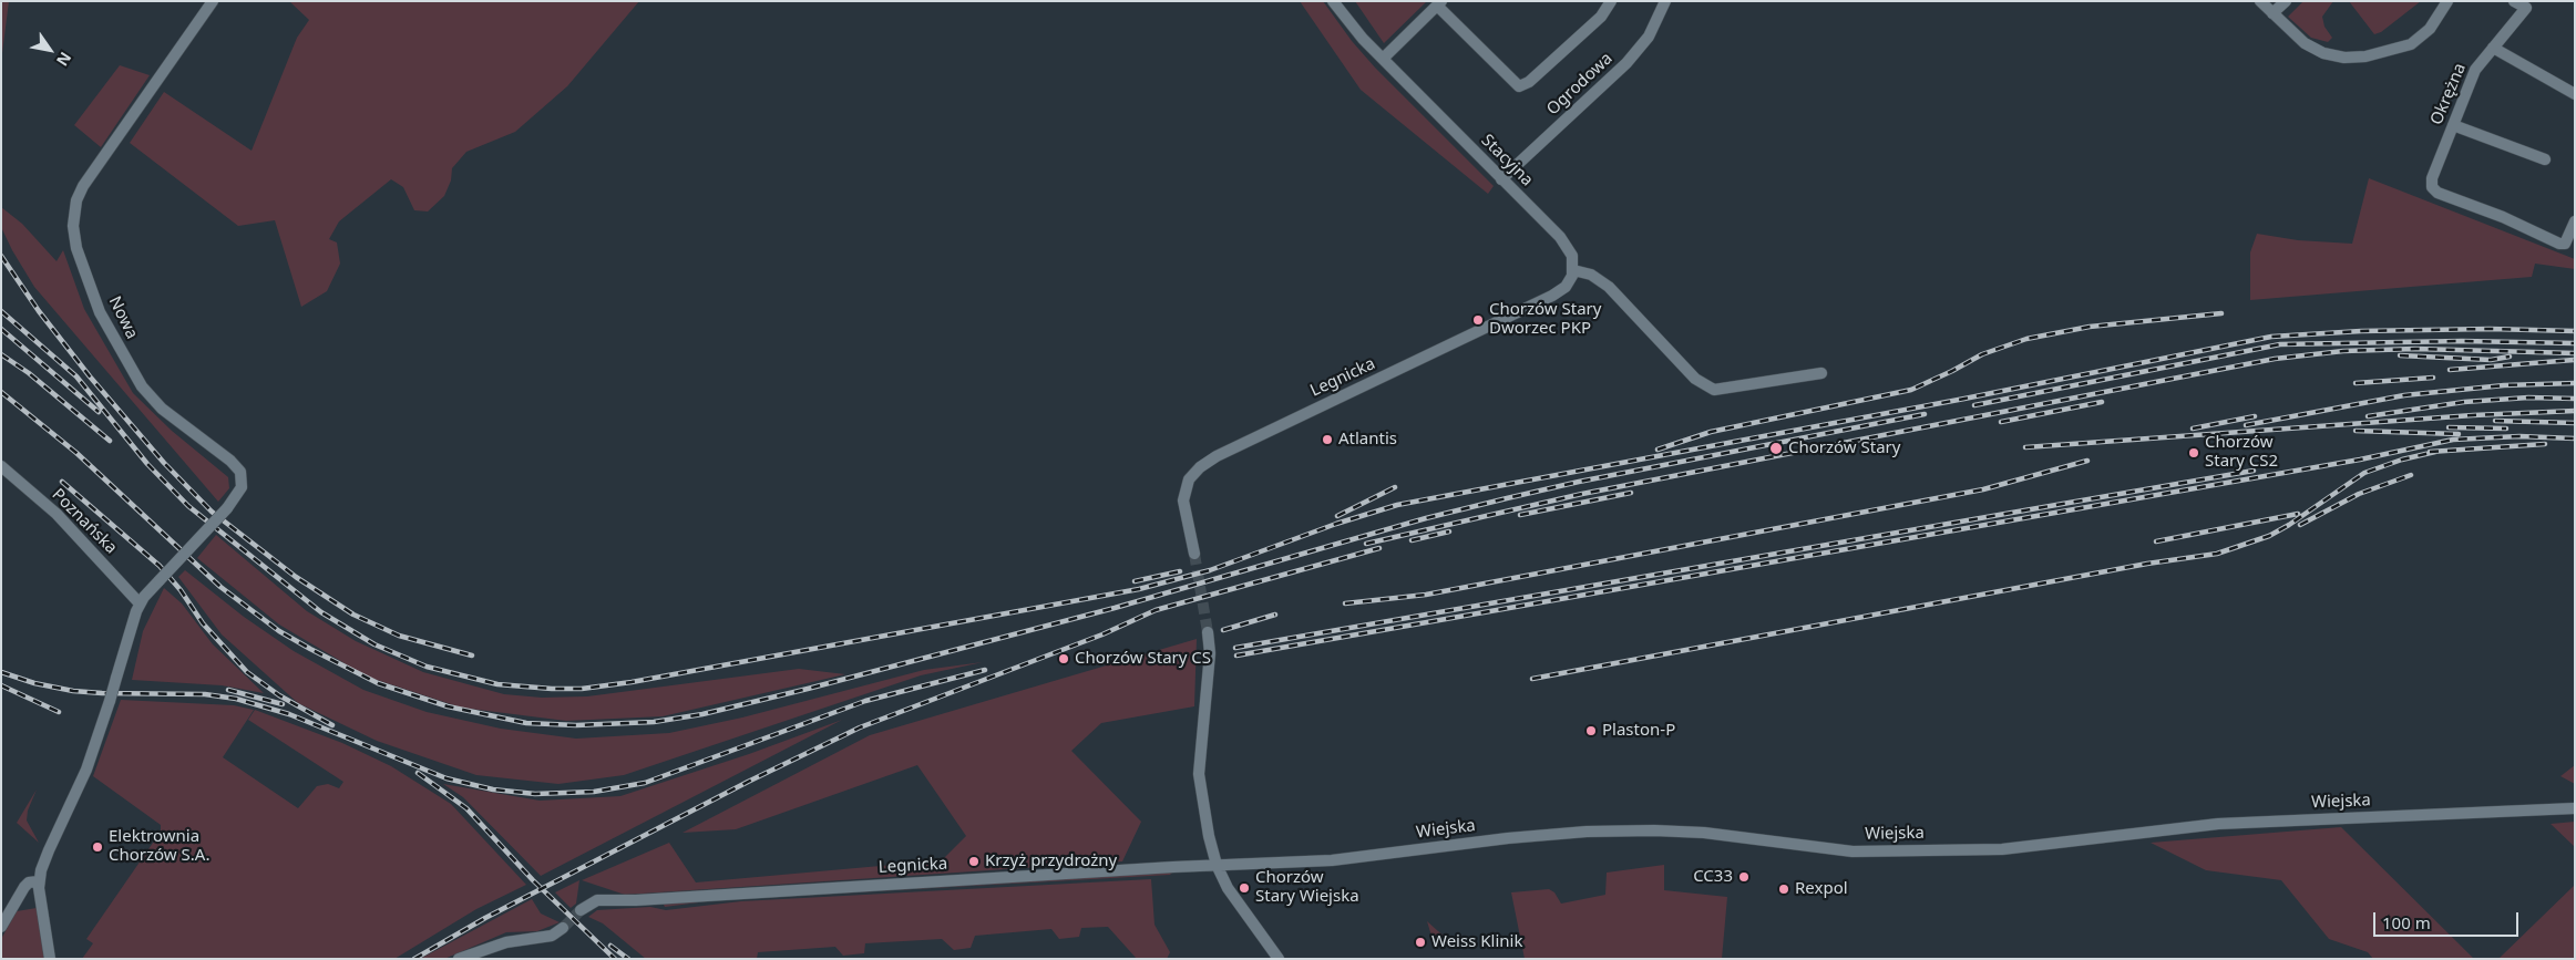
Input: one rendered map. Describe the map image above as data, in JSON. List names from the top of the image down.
{
  "streets": {
    "street": [
      "Ogrodowa",
      "Okrężna",
      "Stacyjna",
      "Nowa",
      "Legnicka",
      "Poznańska",
      "Wiejska"
    ]
  },
  "crossings": [
    ["Ogrodowa", "Stacyjna"],
    ["Stacyjna", "Legnicka"],
    ["Nowa", "Poznańska"],
    ["Legnicka", "Wiejska"]
  ],
  "places": [
    "Chorzów Stary Dworzec PKP",
    "Atlantis",
    "Chorzów Stary",
    "Chorzów Stary CS2",
    "Chorzów Stary CS",
    "Plaston-P",
    "Elektrownia Chorzów S.A.",
    "Krzyż przydrożny",
    "CC33",
    "Chorzów Stary Wiejska",
    "Rexpol",
    "Weiss Klinik"
  ],
  "scale_bar": "100 m",
  "north": "bottom right"
}
